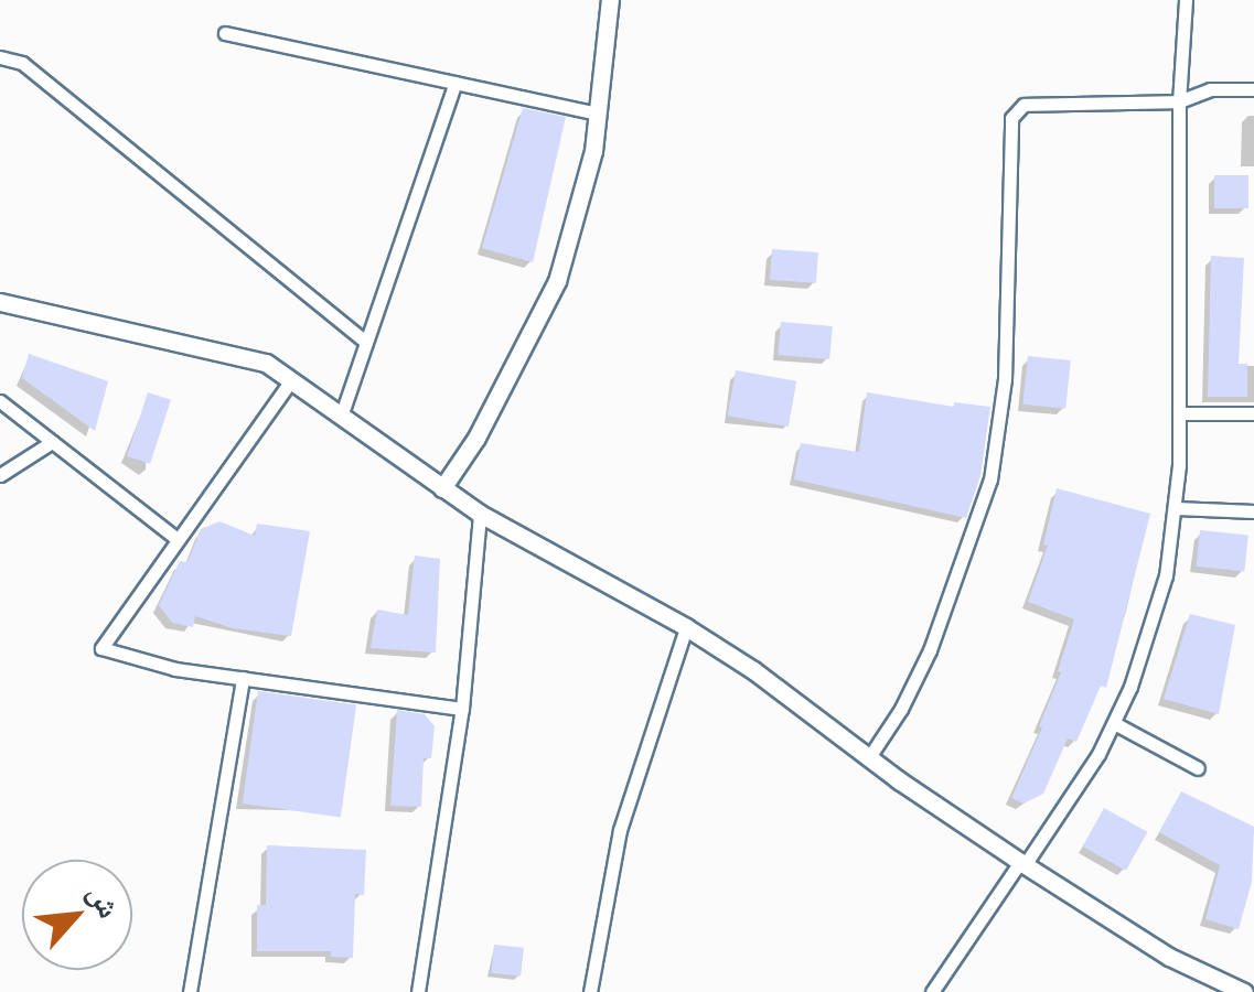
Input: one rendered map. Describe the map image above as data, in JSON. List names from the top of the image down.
{
  "north": "top right"
}
